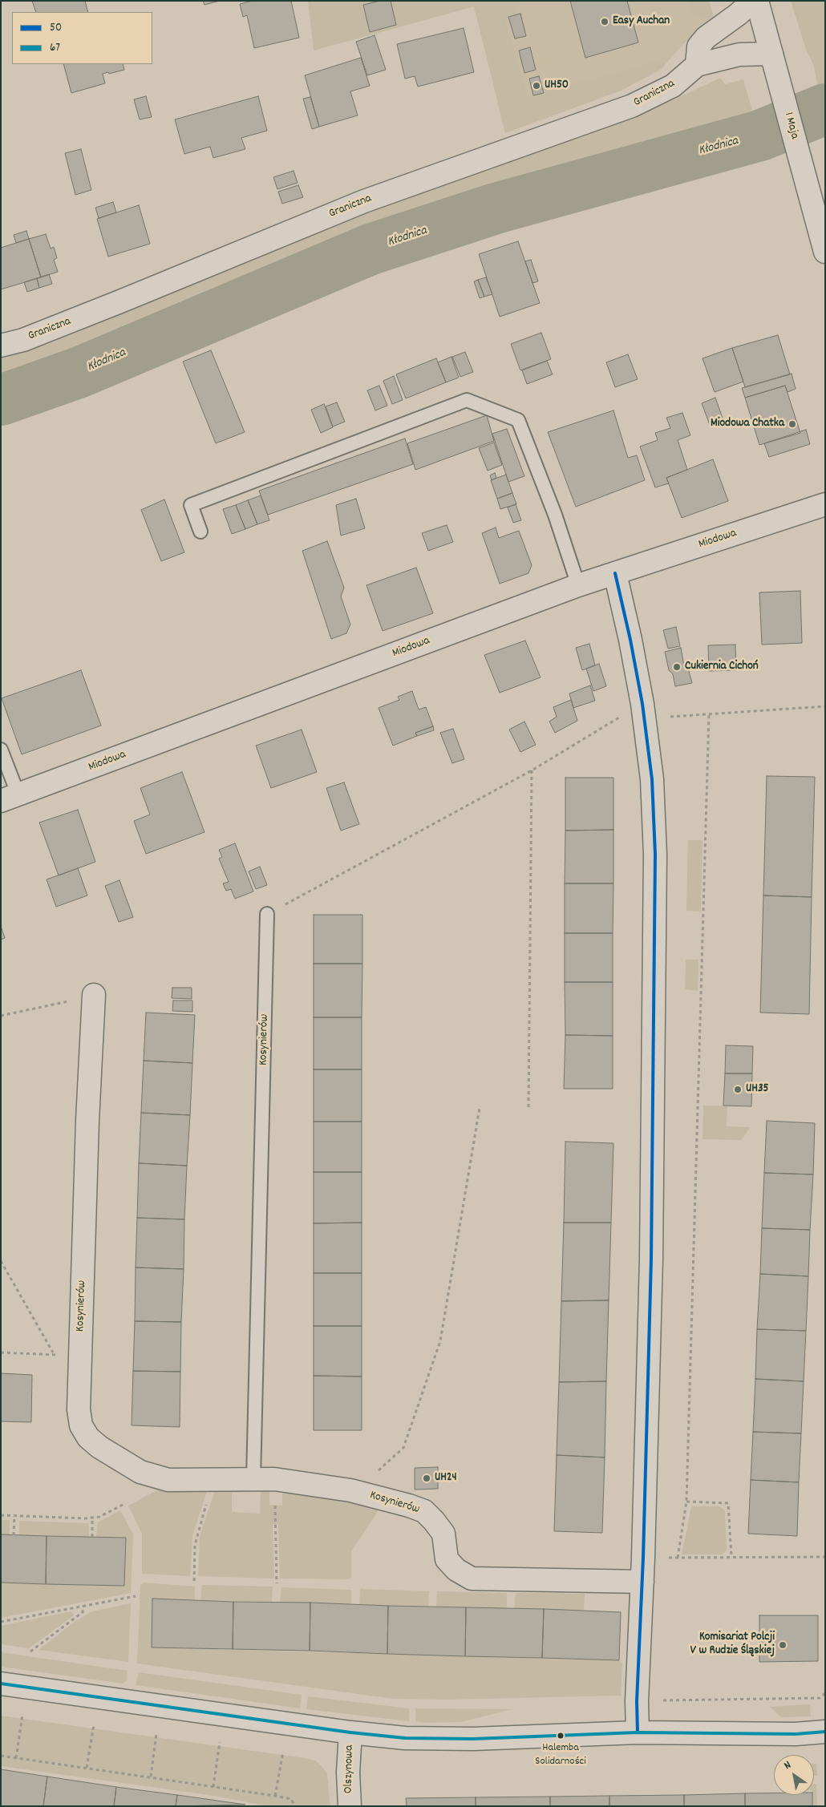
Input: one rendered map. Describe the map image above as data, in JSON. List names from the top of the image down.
{
  "streets": {
    "street": [
      "Graniczna",
      "1 Maja",
      "Miodowa",
      "Kosynierów",
      "Olszynowa"
    ]
  },
  "crossings": [
    ["Graniczna", "1 Maja"]
  ],
  "water": ["Kłodnica"],
  "places": [
    "Easy Auchan",
    "UH50",
    "Miodowa Chatka",
    "Cukiernia Cichoń",
    "UH35",
    "UH24",
    "Komisariat Polcji V w Rudzie Śląskiej",
    "Halemba Solidarności"
  ],
  "lines": ["transit line 50", "transit line 67"],
  "legend": ["50", "67"],
  "north": "top left"
}
